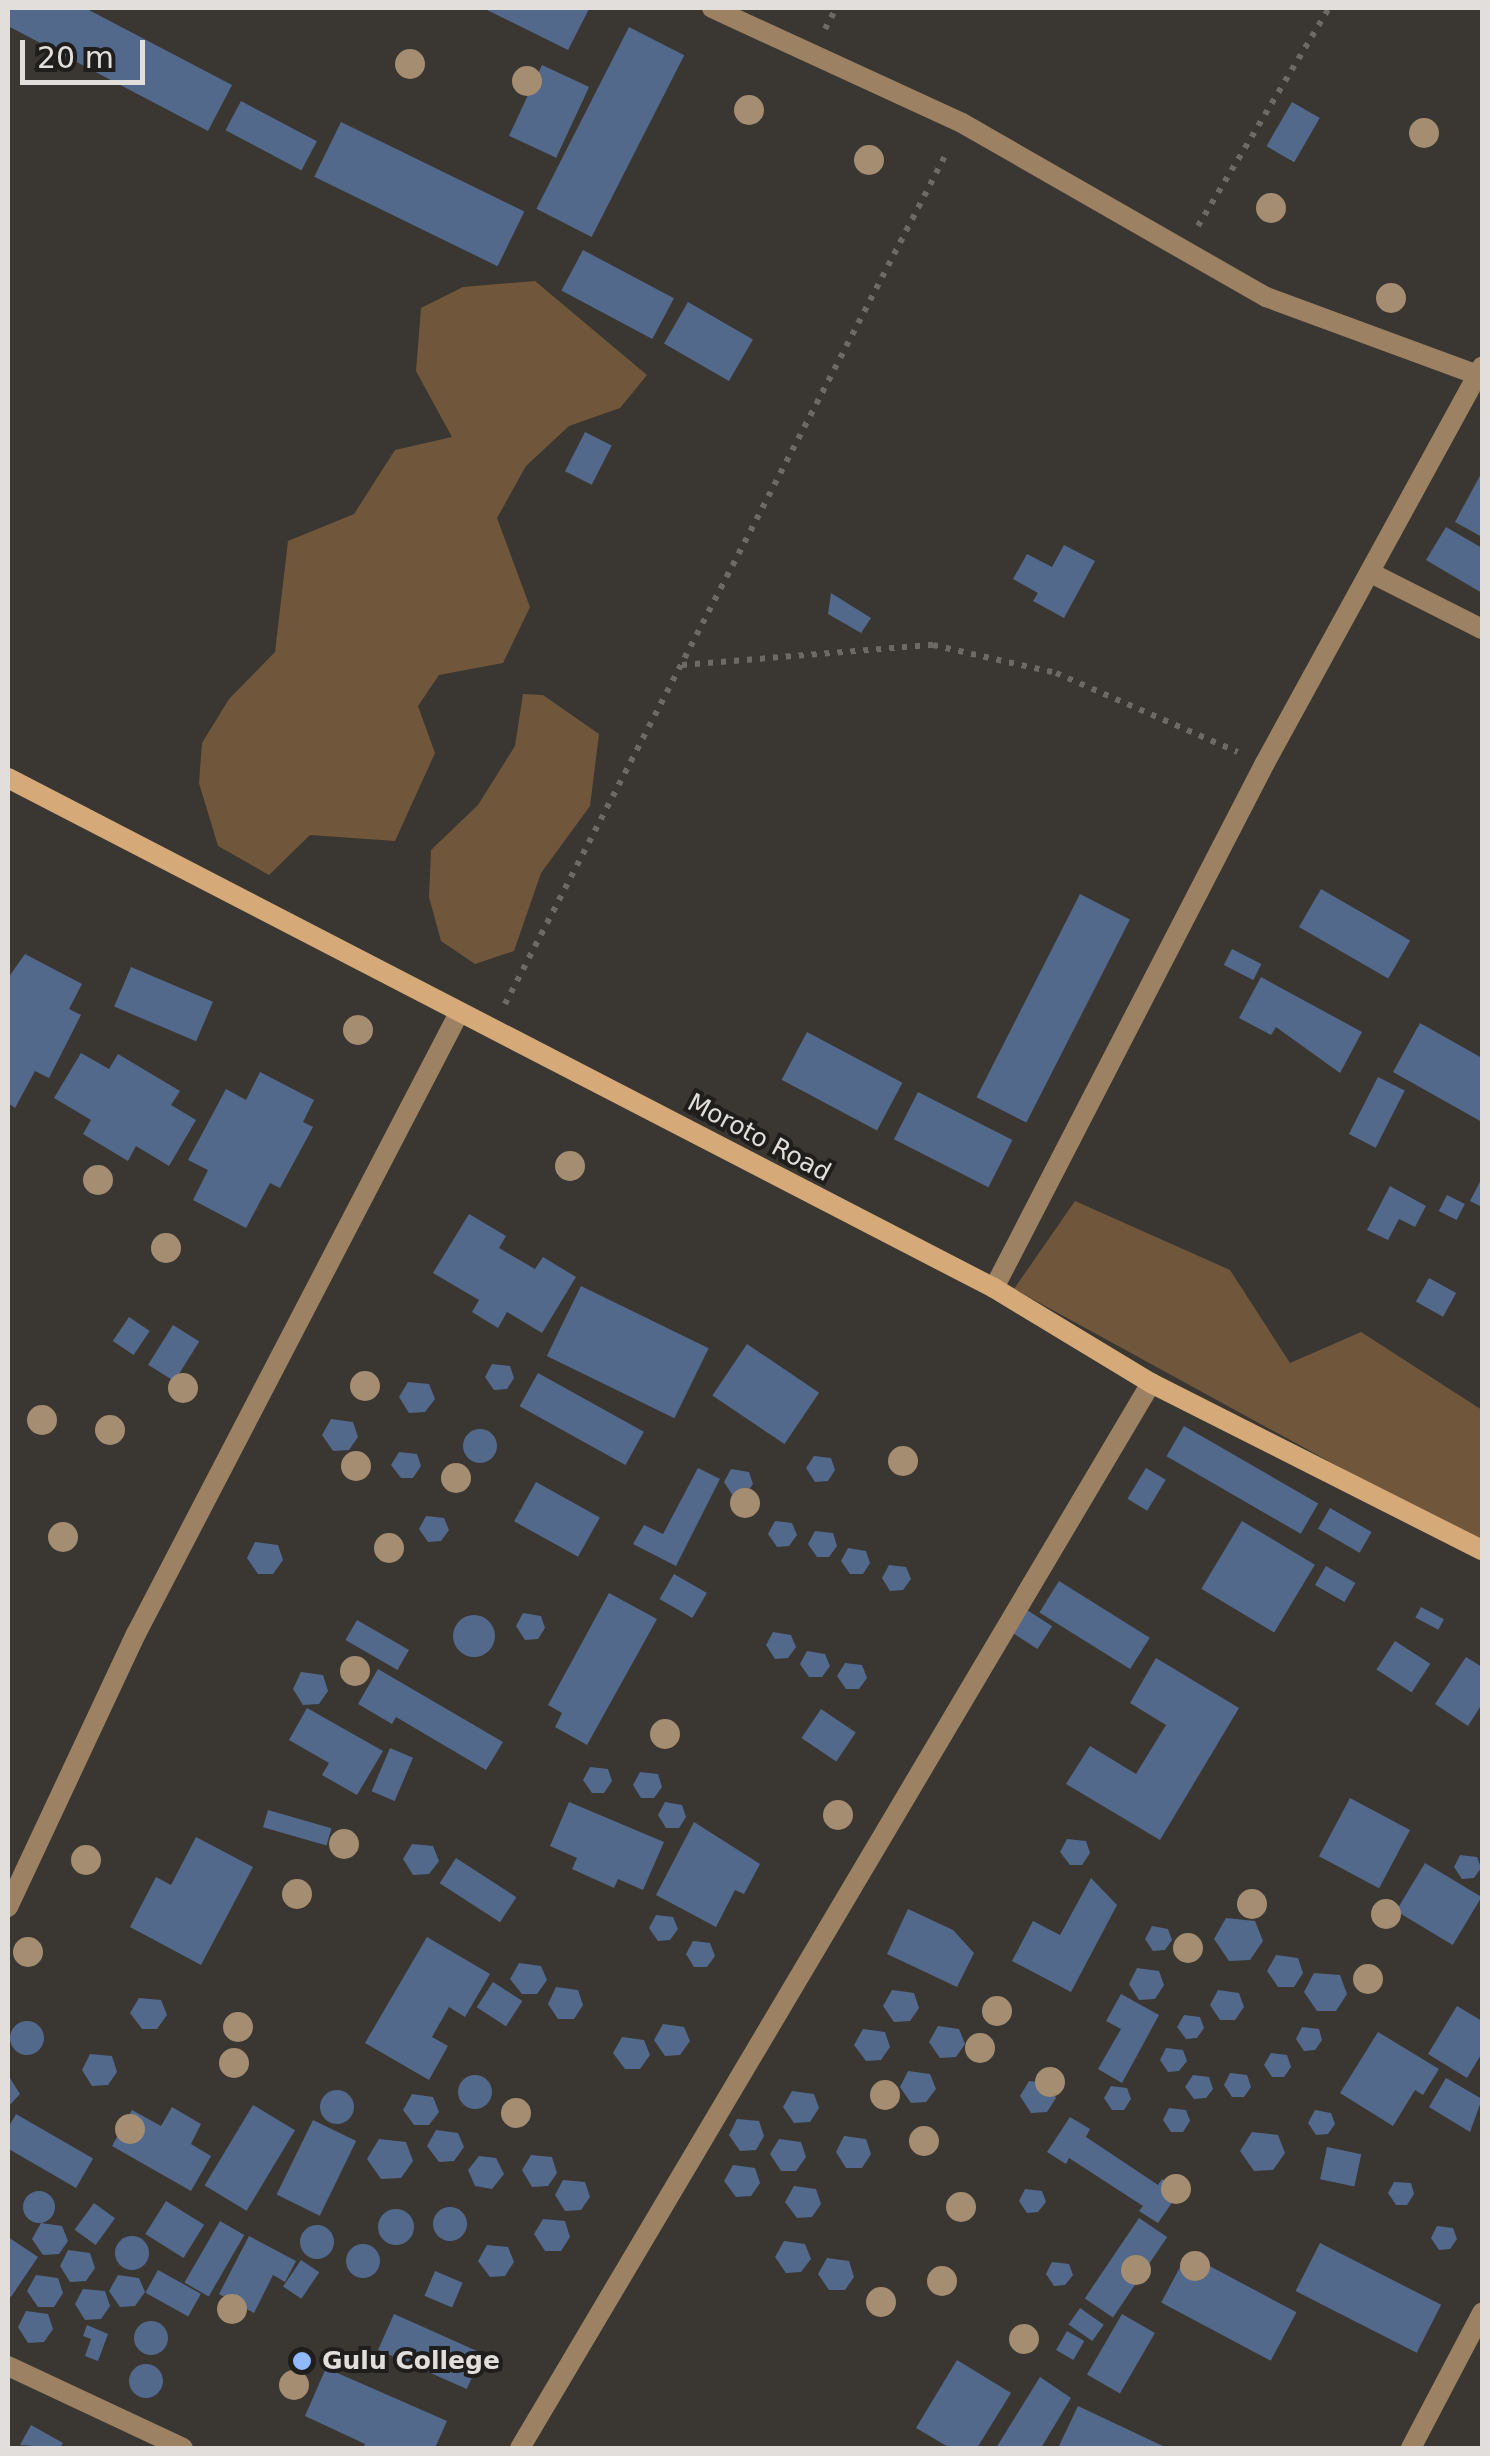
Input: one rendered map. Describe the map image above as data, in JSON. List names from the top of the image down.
{
  "streets": {
    "main road": ["Moroto Road"]
  },
  "places": ["Gulu College"],
  "scale_bar": "20 m"
}
